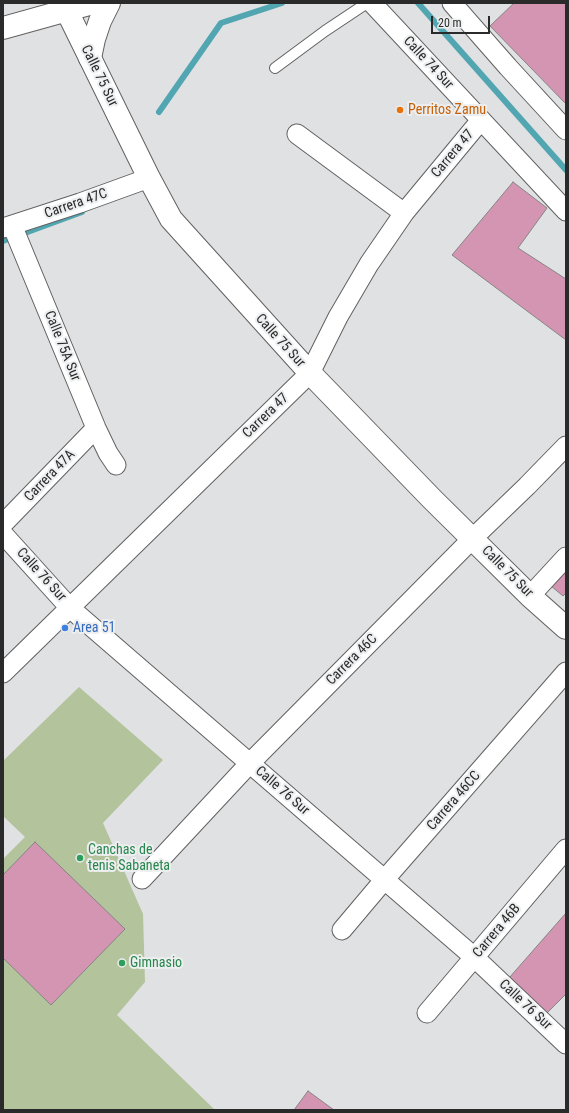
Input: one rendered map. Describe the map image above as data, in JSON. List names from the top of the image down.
{
  "streets": {
    "street": [
      "Calle 74 Sur",
      "Calle 75 Sur",
      "Carrera 47",
      "Carrera 47C",
      "Calle 75A Sur",
      "Carrera 47A",
      "Calle 76 Sur",
      "Carrera 46C",
      "Carrera 46CC",
      "Carrera 46B"
    ]
  },
  "crossings": [
    ["Calle 74 Sur", "Carrera 47"],
    ["Calle 75 Sur", "Carrera 47"],
    ["Calle 75 Sur", "Carrera 47C"],
    ["Calle 75 Sur", "Carrera 46C"],
    ["Carrera 47", "Calle 76 Sur"],
    ["Carrera 47C", "Calle 75A Sur"],
    ["Calle 75A Sur", "Carrera 47A"],
    ["Calle 76 Sur", "Carrera 46C"],
    ["Calle 76 Sur", "Carrera 46CC"],
    ["Calle 76 Sur", "Carrera 46B"]
  ],
  "places": [
    "Perritos Zamu",
    "Area 51",
    "Canchas de tenis Sabaneta",
    "Gimnasio"
  ],
  "scale_bar": "20 m"
}
